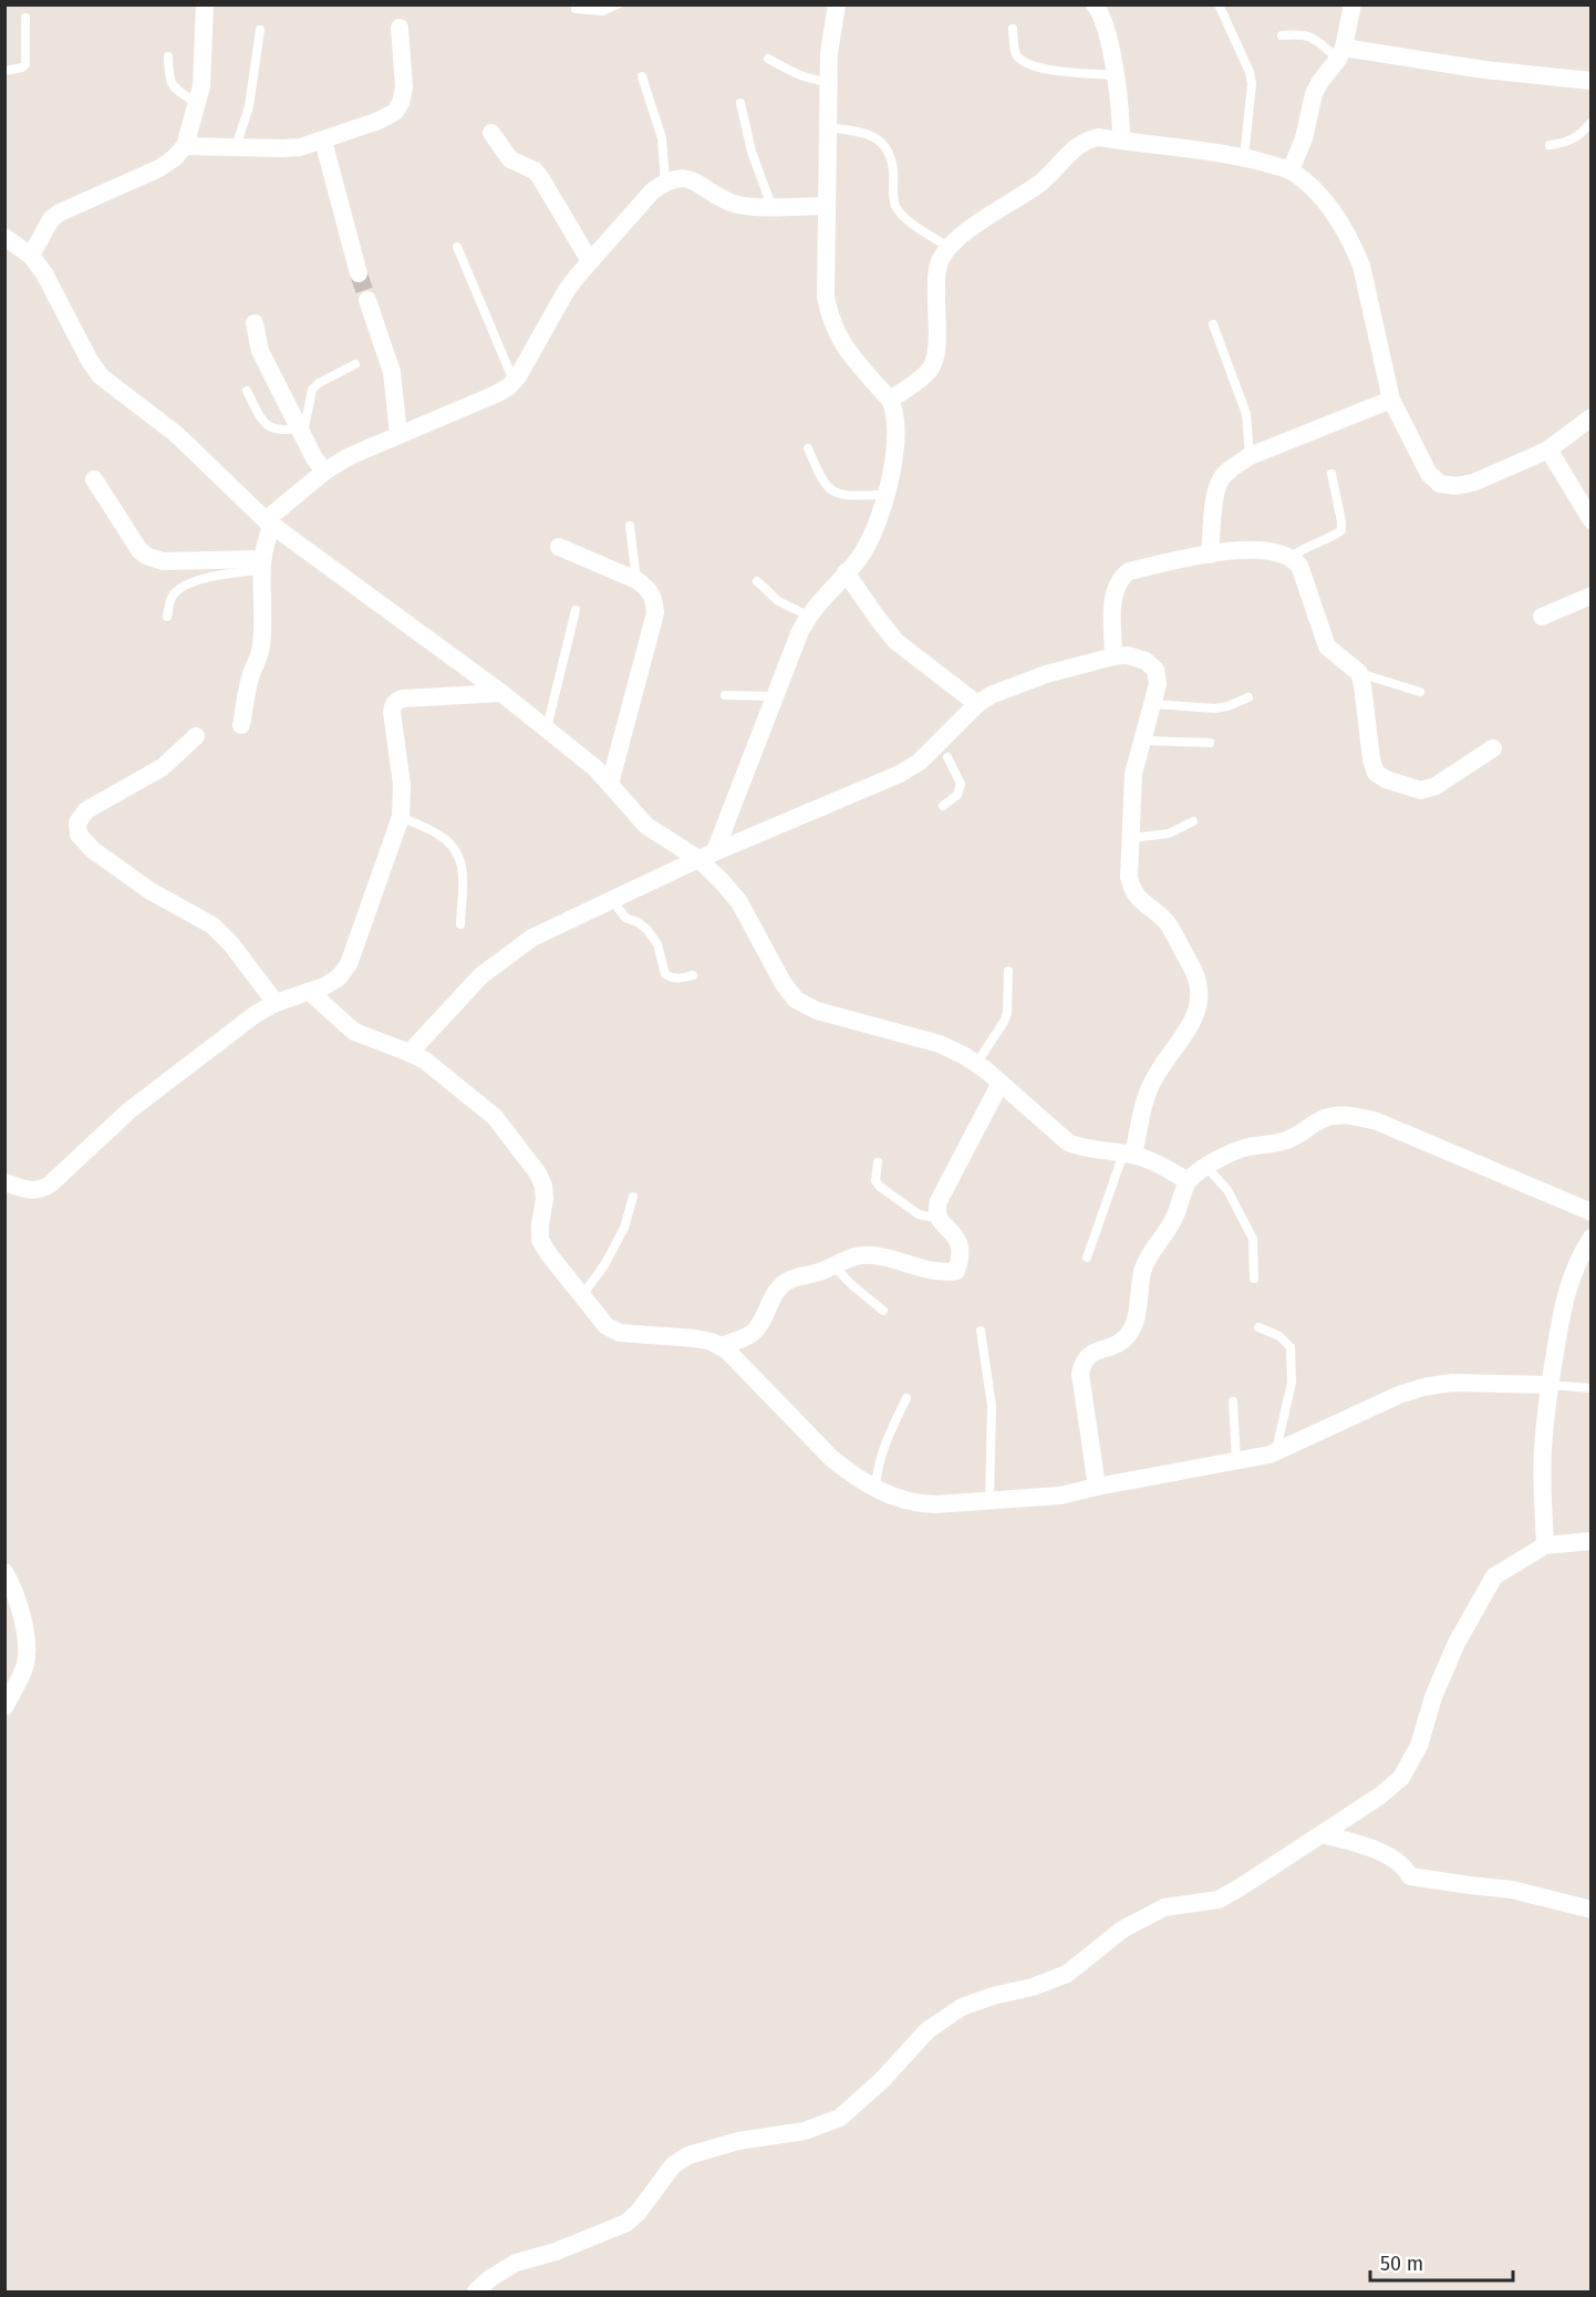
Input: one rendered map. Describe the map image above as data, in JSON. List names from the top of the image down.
{
  "scale_bar": "50 m"
}
